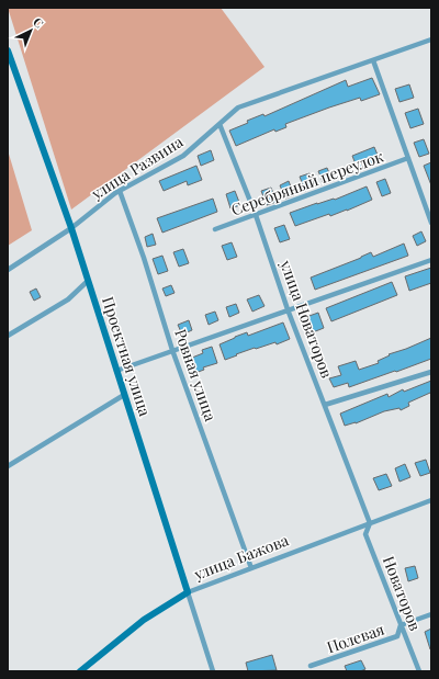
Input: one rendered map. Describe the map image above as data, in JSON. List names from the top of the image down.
{
  "streets": {
    "street": [
      "улица Развина",
      "Серебряный переулок",
      "улица Новаторов",
      "Проектная улица",
      "Ровная улица",
      "улица Бажова",
      "Новаторов",
      "Полевая"
    ]
  },
  "crossings": [
    ["улица Развина", "улица Новаторов"],
    ["улица Развина", "Проектная улица"],
    ["улица Развина", "Ровная улица"],
    ["Серебряный переулок", "улица Новаторов"],
    ["улица Новаторов", "улица Бажова"],
    ["улица Новаторов", "Новаторов"],
    ["Проектная улица", "улица Бажова"],
    ["Ровная улица", "улица Бажова"],
    ["улица Бажова", "Новаторов"],
    ["Новаторов", "Полевая"]
  ],
  "north": "top right"
}
